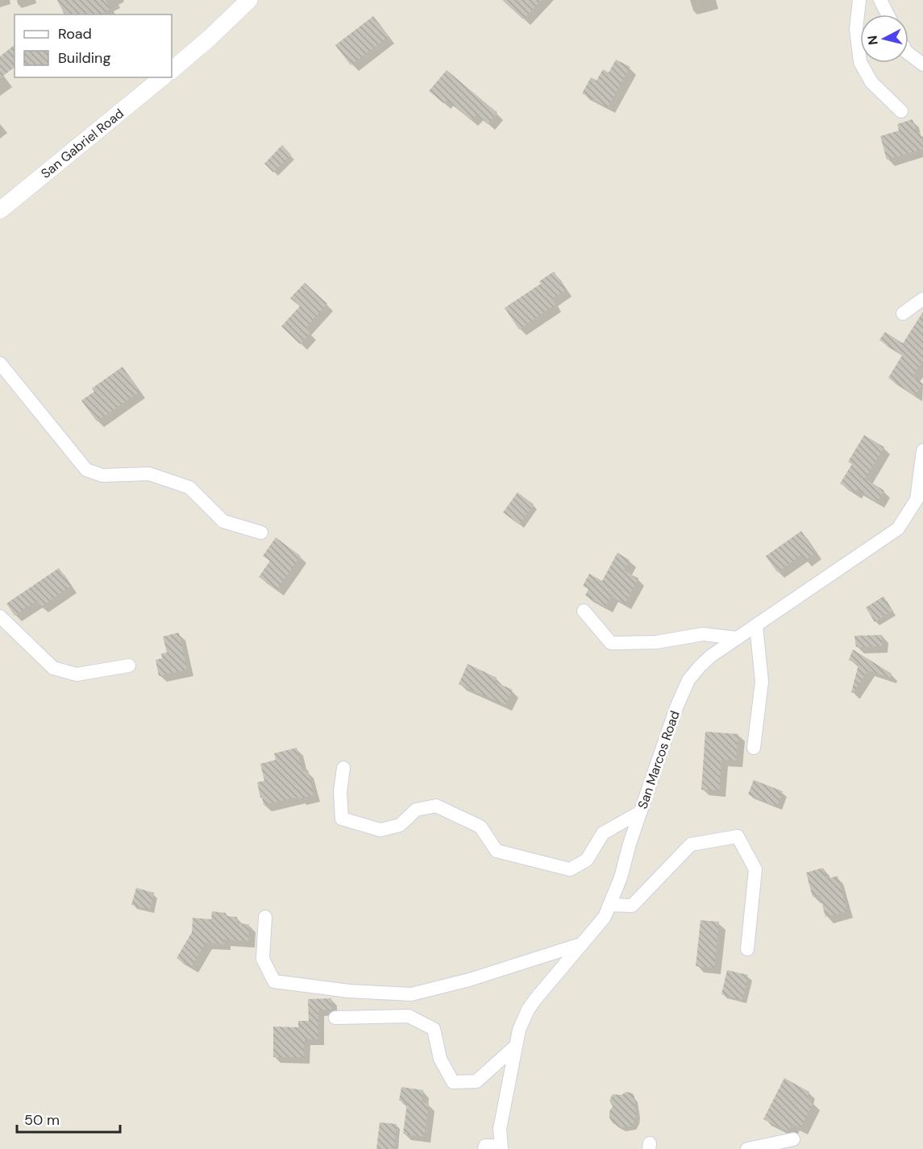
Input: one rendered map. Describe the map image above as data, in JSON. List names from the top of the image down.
{
  "streets": {
    "street": ["San Gabriel Road", "San Marcos Road"]
  },
  "legend": ["Road", "Building"],
  "scale_bar": "50 m",
  "north": "left"
}
